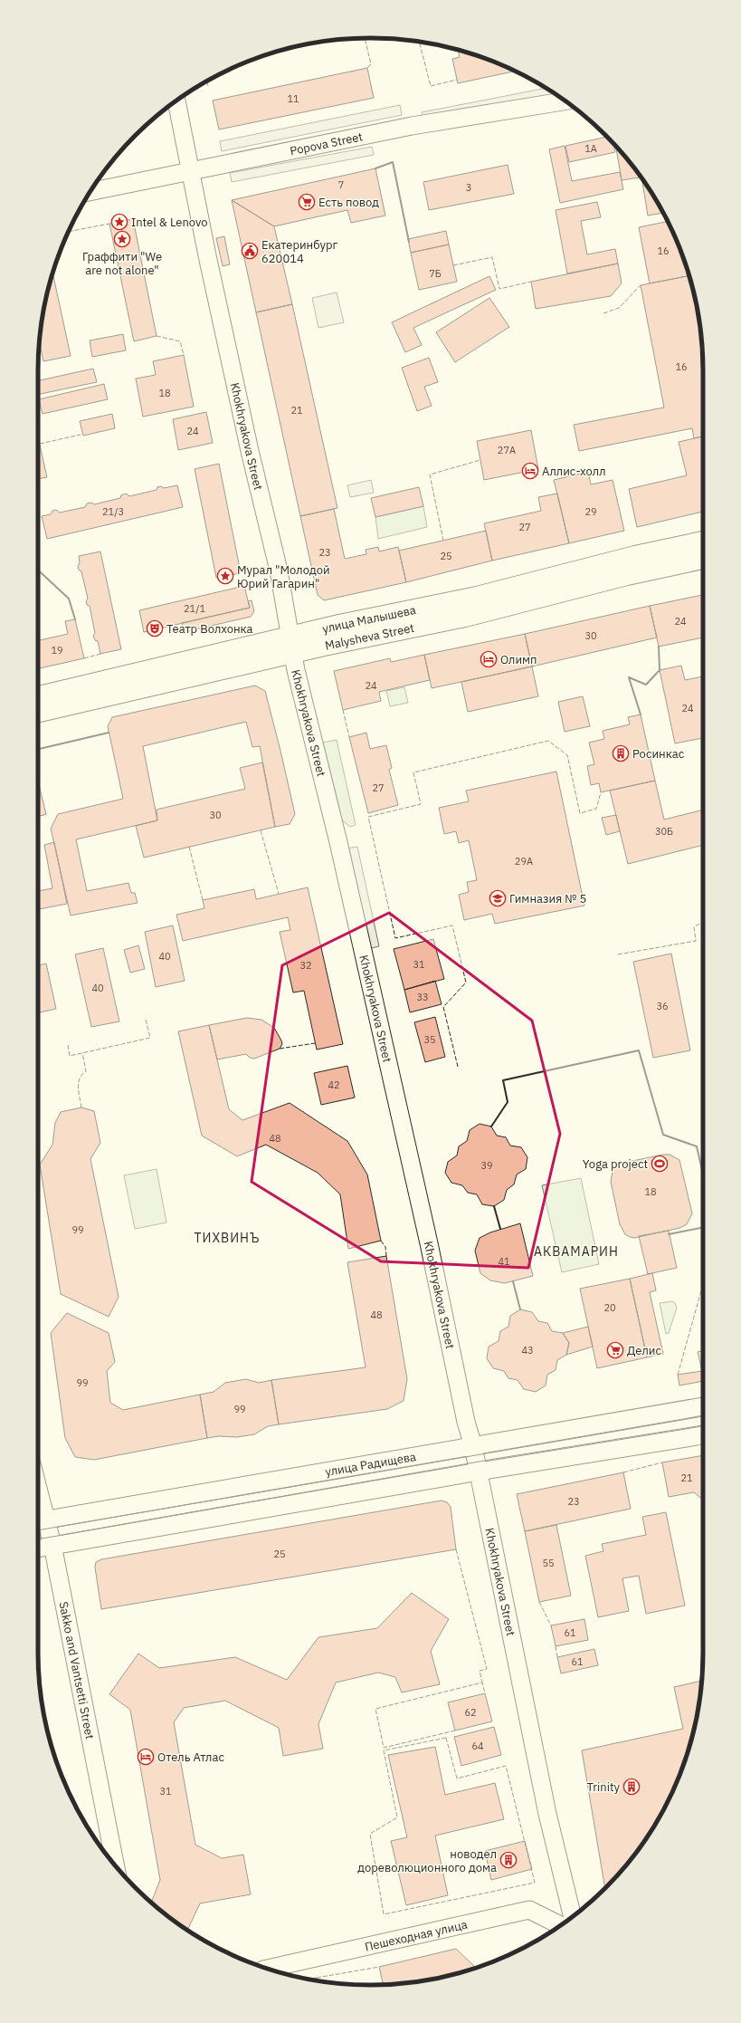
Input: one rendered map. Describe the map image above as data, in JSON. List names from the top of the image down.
{
  "streets": {
    "main road": ["улица Малышева", "Malysheva Street"],
    "street": [
      "Popova Street",
      "Khokhryakova Street",
      "улица Радищева",
      "Sakko and Vantsetti Street",
      "Пешеходная улица"
    ]
  },
  "crossings": [
    ["Popova Street", "Khokhryakova Street"],
    ["Khokhryakova Street", "улица Малышева"],
    ["Khokhryakova Street", "Malysheva Street"],
    ["Khokhryakova Street", "улица Радищева"],
    ["улица Малышева", "Malysheva Street"],
    ["улица Радищева", "Sakko and Vantsetti Street"]
  ],
  "districts": ["ТИХВИНЪ", "АКВАМАРИН"],
  "places": {
    "supermarket": ["Есть повод", "Делис"],
    "place": ["Intel & Lenovo", "Граффити \"We are not alone\"", "Мурал \"Молодой Юрий Гагарин\""],
    "public building": ["Екатеринбург 620014"],
    "hotel": ["Аллис-холл", "Олимп", "Отель Атлас"],
    "theatre": ["Театр Волхонка"],
    "building": ["Росинкас", "Trinity", "новодел дореволюционного дома"],
    "school or university": ["Гимназия № 5"],
    "sports": ["Yoga projeсt"]
  },
  "house_numbers": [
    "11",
    "1А",
    "7",
    "3",
    "16",
    "7Б",
    "16",
    "18",
    "21",
    "24",
    "27А",
    "21/3",
    "29",
    "27",
    "23",
    "25",
    "21/1",
    "24",
    "30",
    "19",
    "24",
    "24",
    "27",
    "30",
    "30Б",
    "29А",
    "40",
    "31",
    "32",
    "40",
    "33",
    "36",
    "35",
    "42",
    "48",
    "39",
    "18",
    "99",
    "41",
    "20",
    "48",
    "43",
    "99",
    "99",
    "21",
    "23",
    "25",
    "55",
    "61",
    "61",
    "62",
    "64",
    "31"
  ]
}
